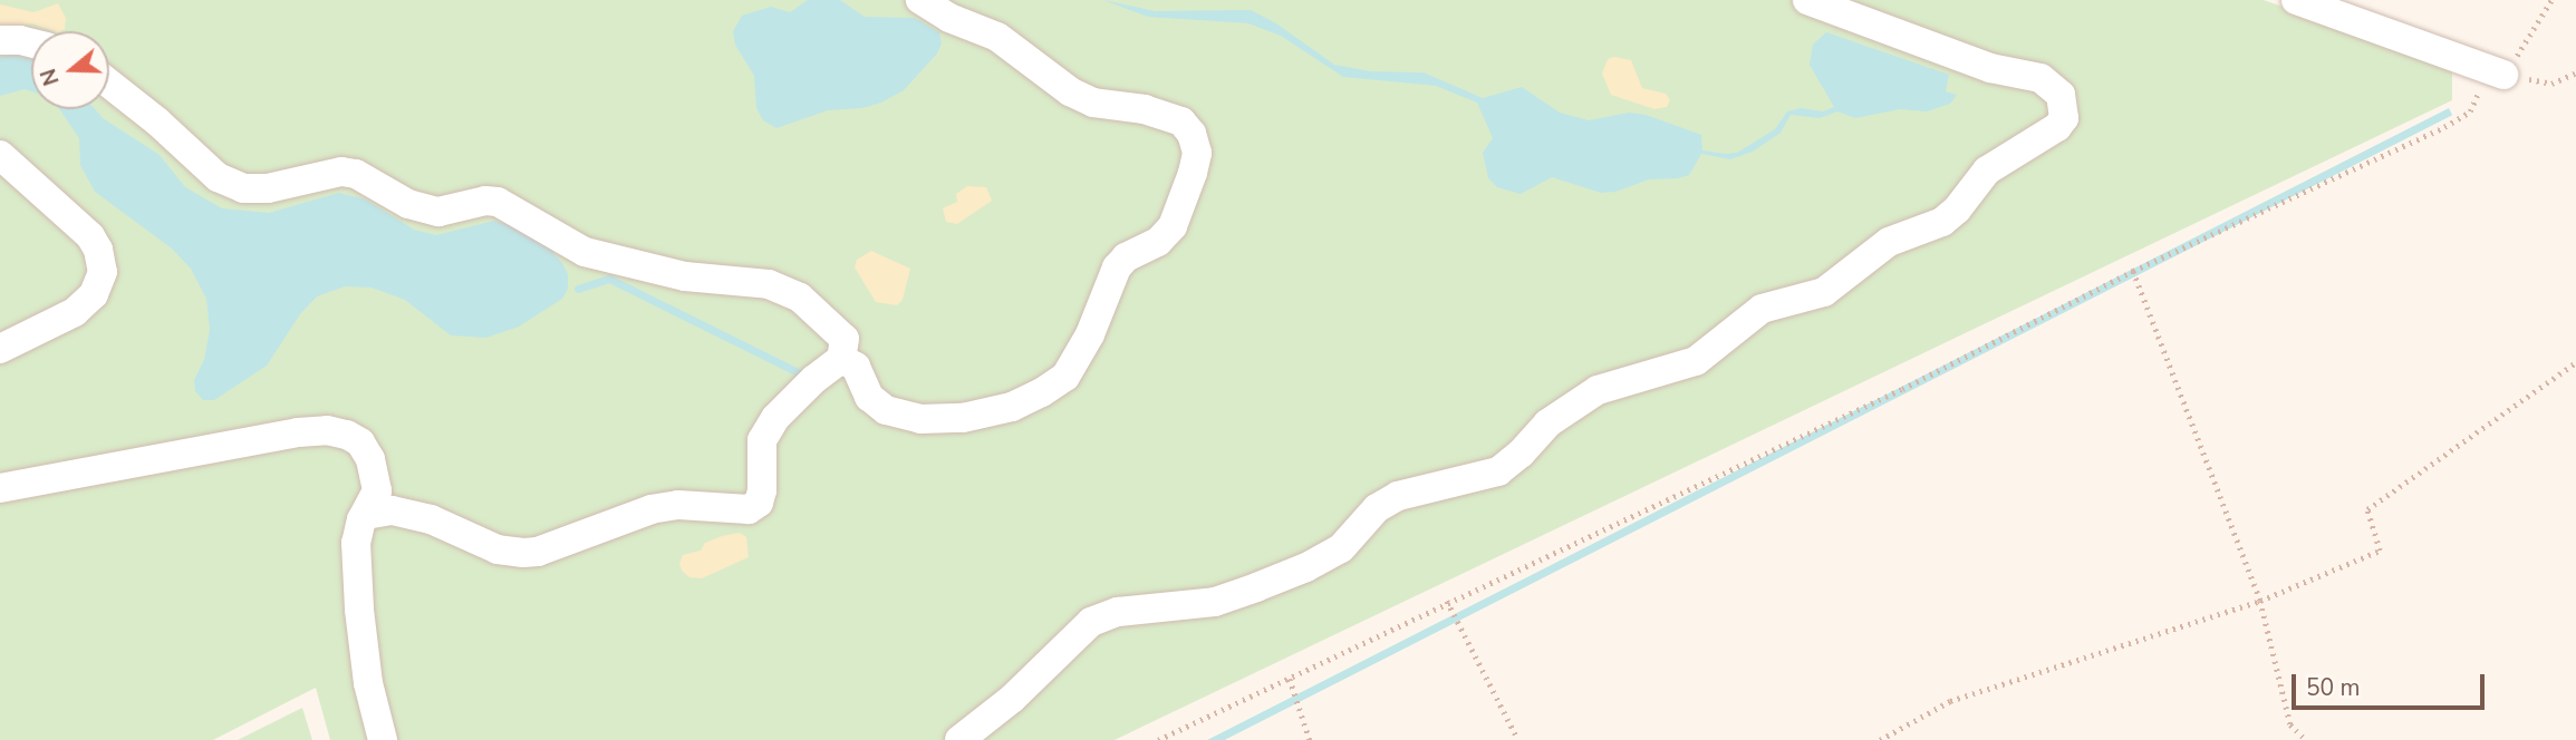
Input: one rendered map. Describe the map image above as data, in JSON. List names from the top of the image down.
{
  "scale_bar": "50 m",
  "north": "left"
}
